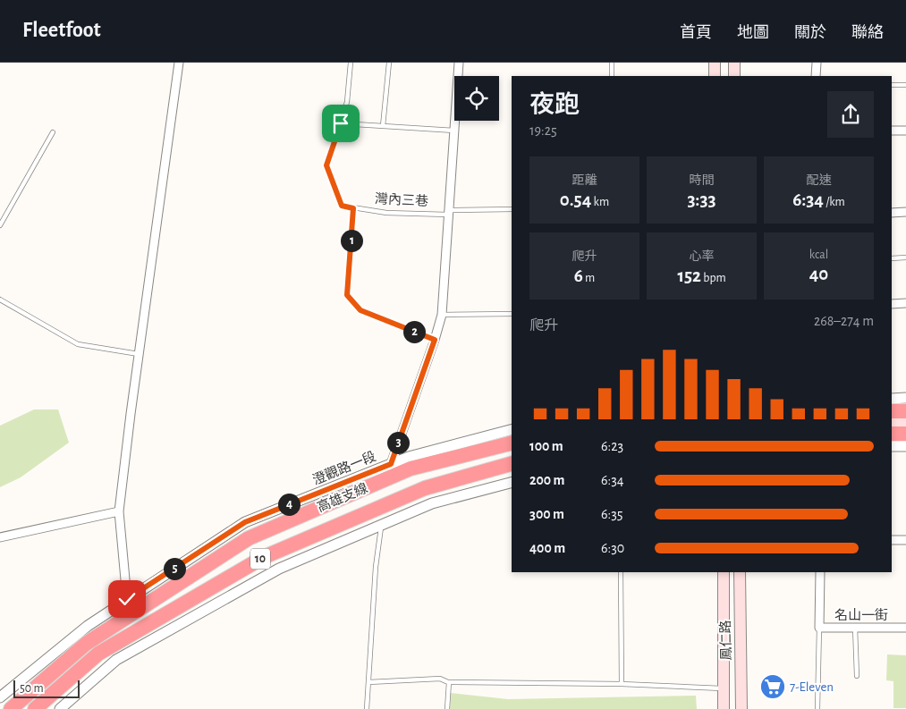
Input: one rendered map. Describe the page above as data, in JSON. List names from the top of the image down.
{
  "streets": {
    "highway": ["高雄支線", "10"],
    "main road": ["鳳仁路"],
    "street": ["澄觀路一段", "名山一街"],
    "lane": ["灣內三巷"]
  },
  "places": {
    "supermarket": ["7-Eleven"]
  },
  "scale_bar": "50 m",
  "page": {
    "header": "Fleetfoot",
    "nav": [
      "首頁",
      "地圖",
      "關於",
      "聯絡"
    ],
    "heading": ["夜跑", "19:25"],
    "stats": [
      ["距離", "0.54 km"],
      ["時間", "3:33"],
      ["配速", "6:34 /km"],
      ["爬升", "6 m"],
      ["心率", "152 bpm"],
      ["kcal", "40"]
    ],
    "pins": [
      "1",
      "2",
      "3",
      "4",
      "5"
    ],
    "chart": ["爬升", "268–274 m"],
    "list": [
      {
        "name": "100 m",
        "note": "6:23"
      },
      {
        "name": "200 m",
        "note": "6:34"
      },
      {
        "name": "300 m",
        "note": "6:35"
      },
      {
        "name": "400 m",
        "note": "6:30"
      }
    ],
    "scale": "50 m"
  }
}
